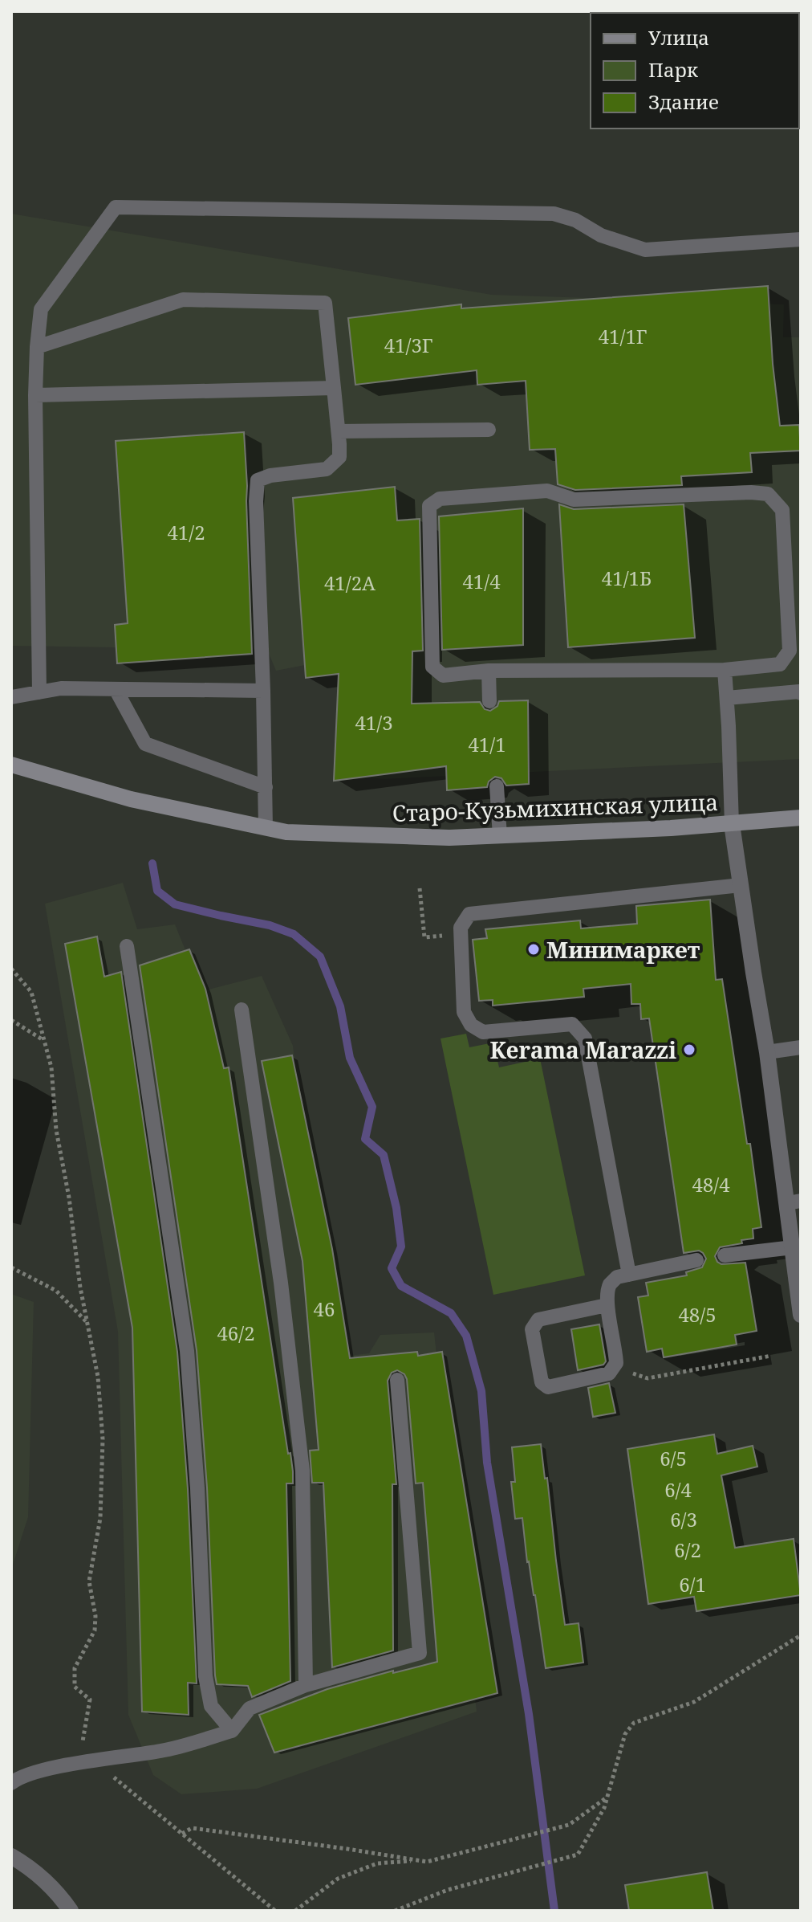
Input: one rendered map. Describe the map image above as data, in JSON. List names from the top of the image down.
{
  "streets": {
    "main road": ["Старо-Кузьмихинская улица"]
  },
  "places": ["Минимаркет", "Kerama Marazzi"],
  "house_numbers": [
    "41/1Г",
    "41/3Г",
    "41/2",
    "41/1Б",
    "41/4",
    "41/2А",
    "41/3",
    "41/1",
    "48/4",
    "46",
    "48/5",
    "46/2",
    "6/5",
    "6/4",
    "6/3",
    "6/2",
    "6/1"
  ],
  "legend": ["Улица", "Парк", "Здание"]
}
